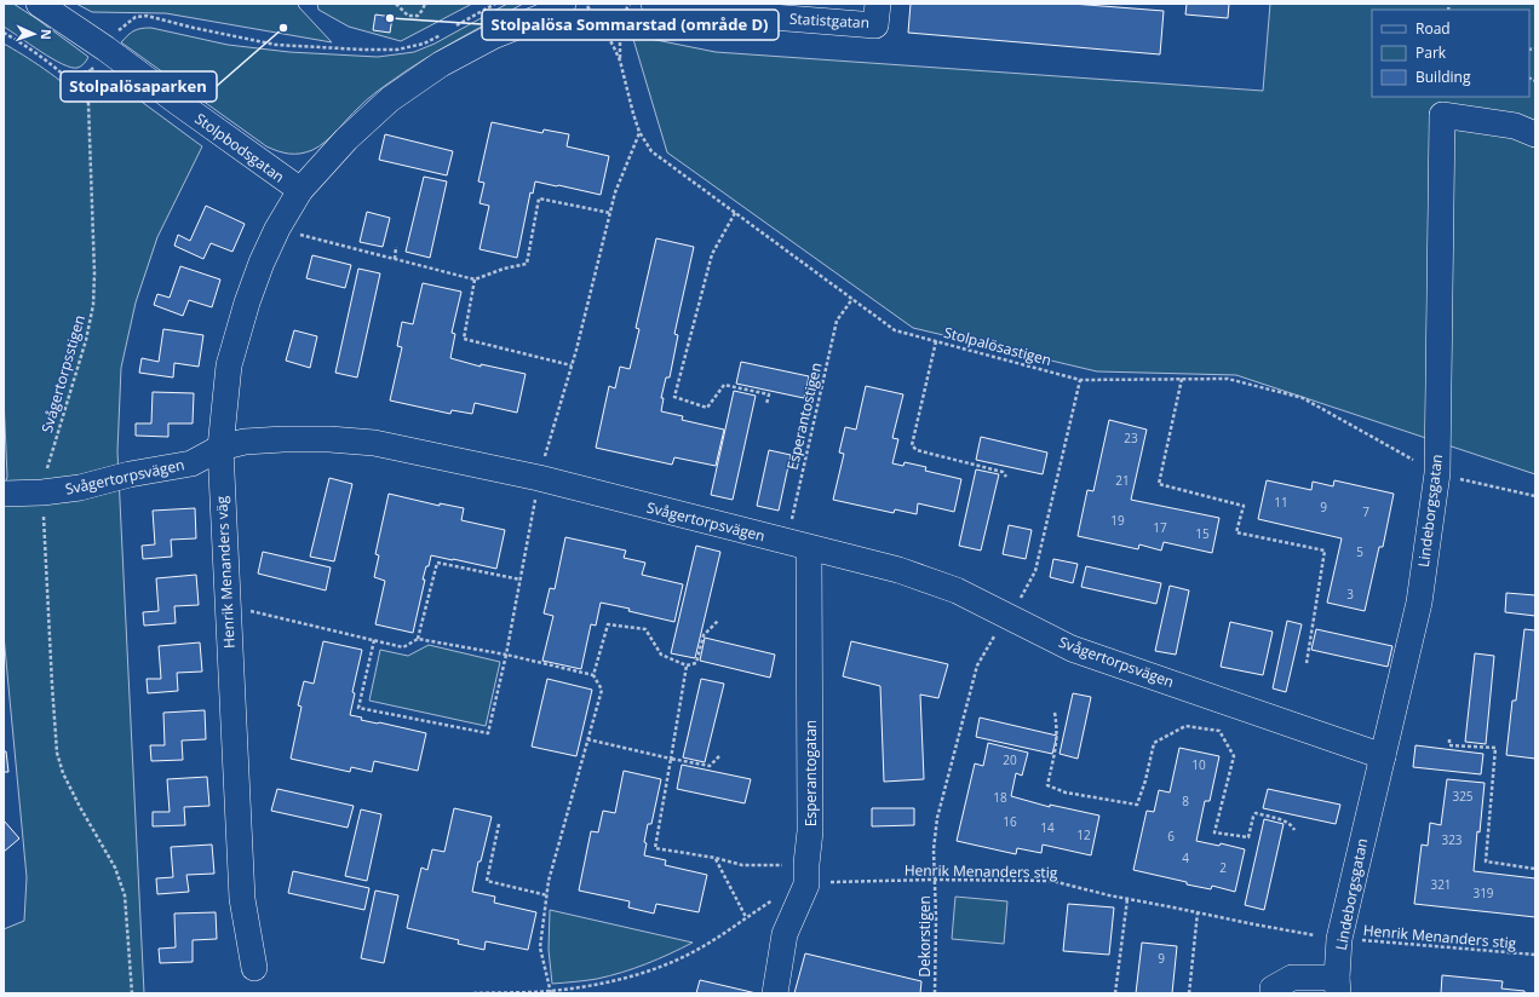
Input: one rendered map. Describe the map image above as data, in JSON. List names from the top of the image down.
{
  "streets": {
    "street": [
      "Statistgatan",
      "Stolpbodsgatan",
      "Svågertorpsvägen",
      "Lindeborgsgatan",
      "Henrik Menanders väg",
      "Esperantogatan"
    ],
    "path": [
      "Stolpalösastigen",
      "Svågertorpsstigen",
      "Esperantostigen",
      "Henrik Menanders stig",
      "Dekorstigen"
    ]
  },
  "crossings": [
    ["Stolpbodsgatan", "Svågertorpsstigen"],
    ["Stolpbodsgatan", "Henrik Menanders väg"],
    ["Stolpalösastigen", "Esperantostigen"],
    ["Stolpalösastigen", "Lindeborgsgatan"],
    ["Svågertorpsstigen", "Svågertorpsvägen"],
    ["Esperantostigen", "Svågertorpsvägen"],
    ["Esperantostigen", "Esperantogatan"],
    ["Svågertorpsvägen", "Lindeborgsgatan"],
    ["Svågertorpsvägen", "Henrik Menanders väg"],
    ["Svågertorpsvägen", "Esperantogatan"],
    ["Lindeborgsgatan", "Henrik Menanders stig"],
    ["Esperantogatan", "Henrik Menanders stig"],
    ["Henrik Menanders stig", "Dekorstigen"]
  ],
  "places": ["Stolpalösa Sommarstad (område D)", "Stolpalösaparken"],
  "house_numbers": [
    "23",
    "21",
    "11",
    "9",
    "7",
    "19",
    "17",
    "15",
    "5",
    "3",
    "20",
    "10",
    "325",
    "18",
    "8",
    "16",
    "14",
    "12",
    "6",
    "323",
    "4",
    "2",
    "321",
    "319",
    "9"
  ],
  "legend": ["Road", "Park", "Building"],
  "north": "right"
}
